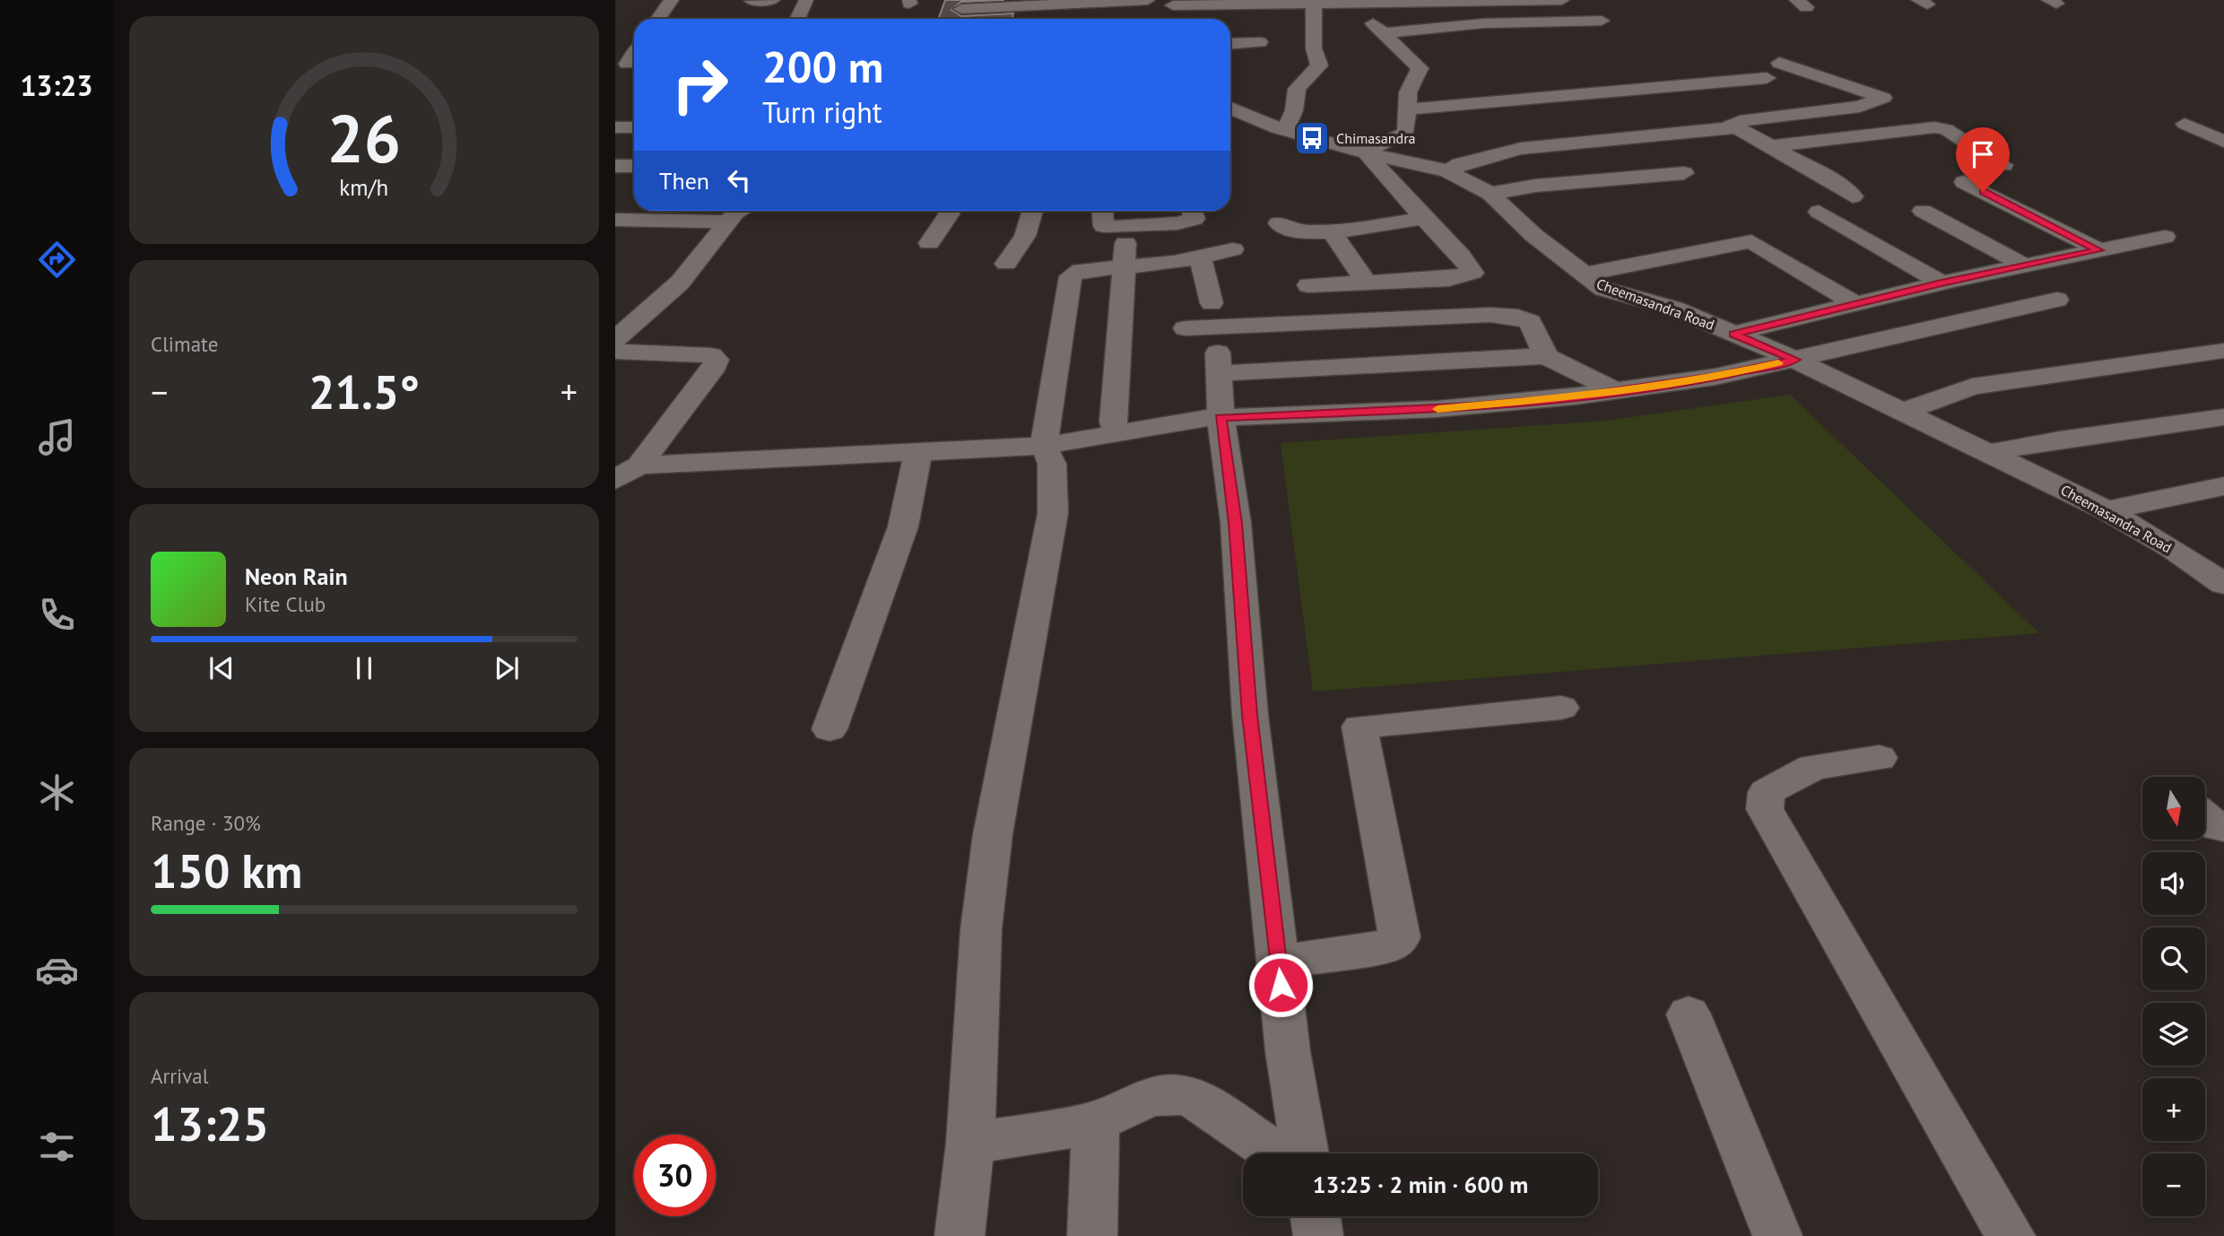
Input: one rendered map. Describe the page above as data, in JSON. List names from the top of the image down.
{
  "streets": {
    "street": ["Cheemasandra Road"]
  },
  "places": {
    "bus stop": ["Chimasandra"]
  },
  "north": "bottom",
  "page": {
    "tabs": "13:23",
    "turn": ["200 m", "Turn right"],
    "then": "Then",
    "tile": [
      "Climate",
      ["Range · 30%", "150 km"],
      ["Arrival", "13:25"]
    ],
    "heat": ["−", "21.5°", "+"],
    "song": ["Neon Rain", "Kite Club"],
    "map_buttons": ["+", "−"],
    "limit": "30",
    "trip": "13:25 · 2 min · 600 m",
    "gauge": ["26", "km/h"]
  }
}
